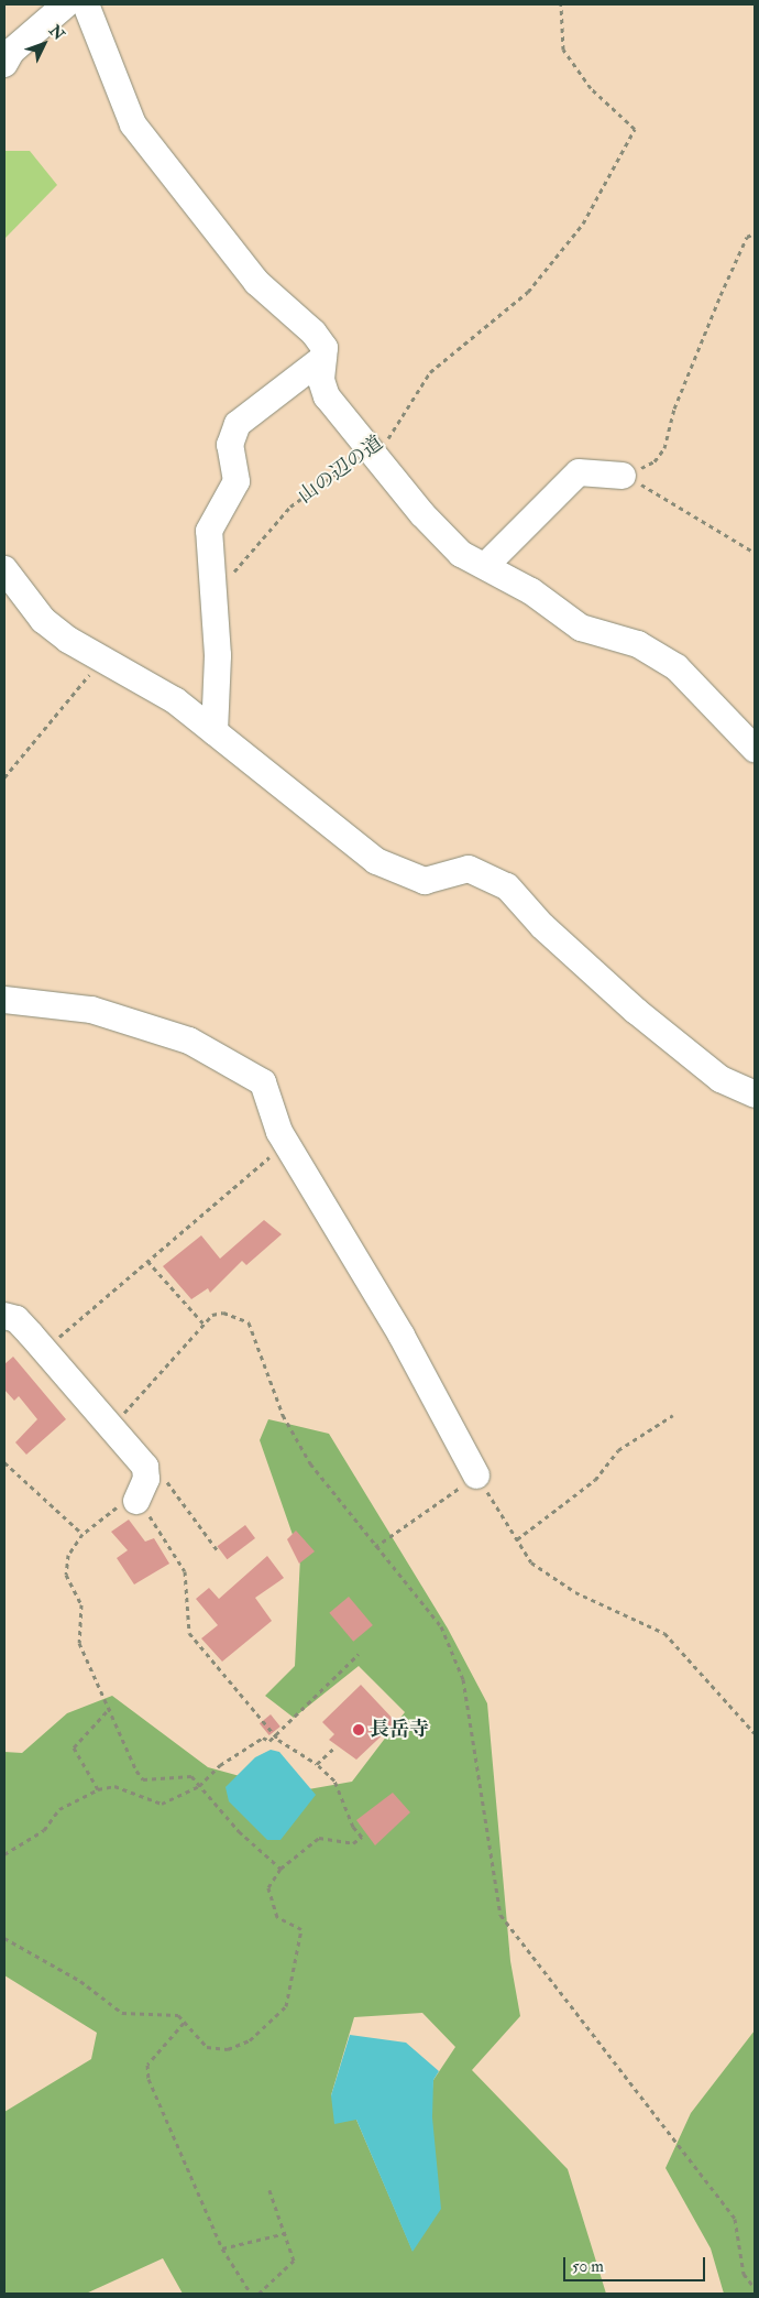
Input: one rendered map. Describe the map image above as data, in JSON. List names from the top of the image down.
{
  "streets": {
    "path": ["山の辺の道"]
  },
  "places": ["長岳寺"],
  "scale_bar": "50 m",
  "north": "top right"
}
